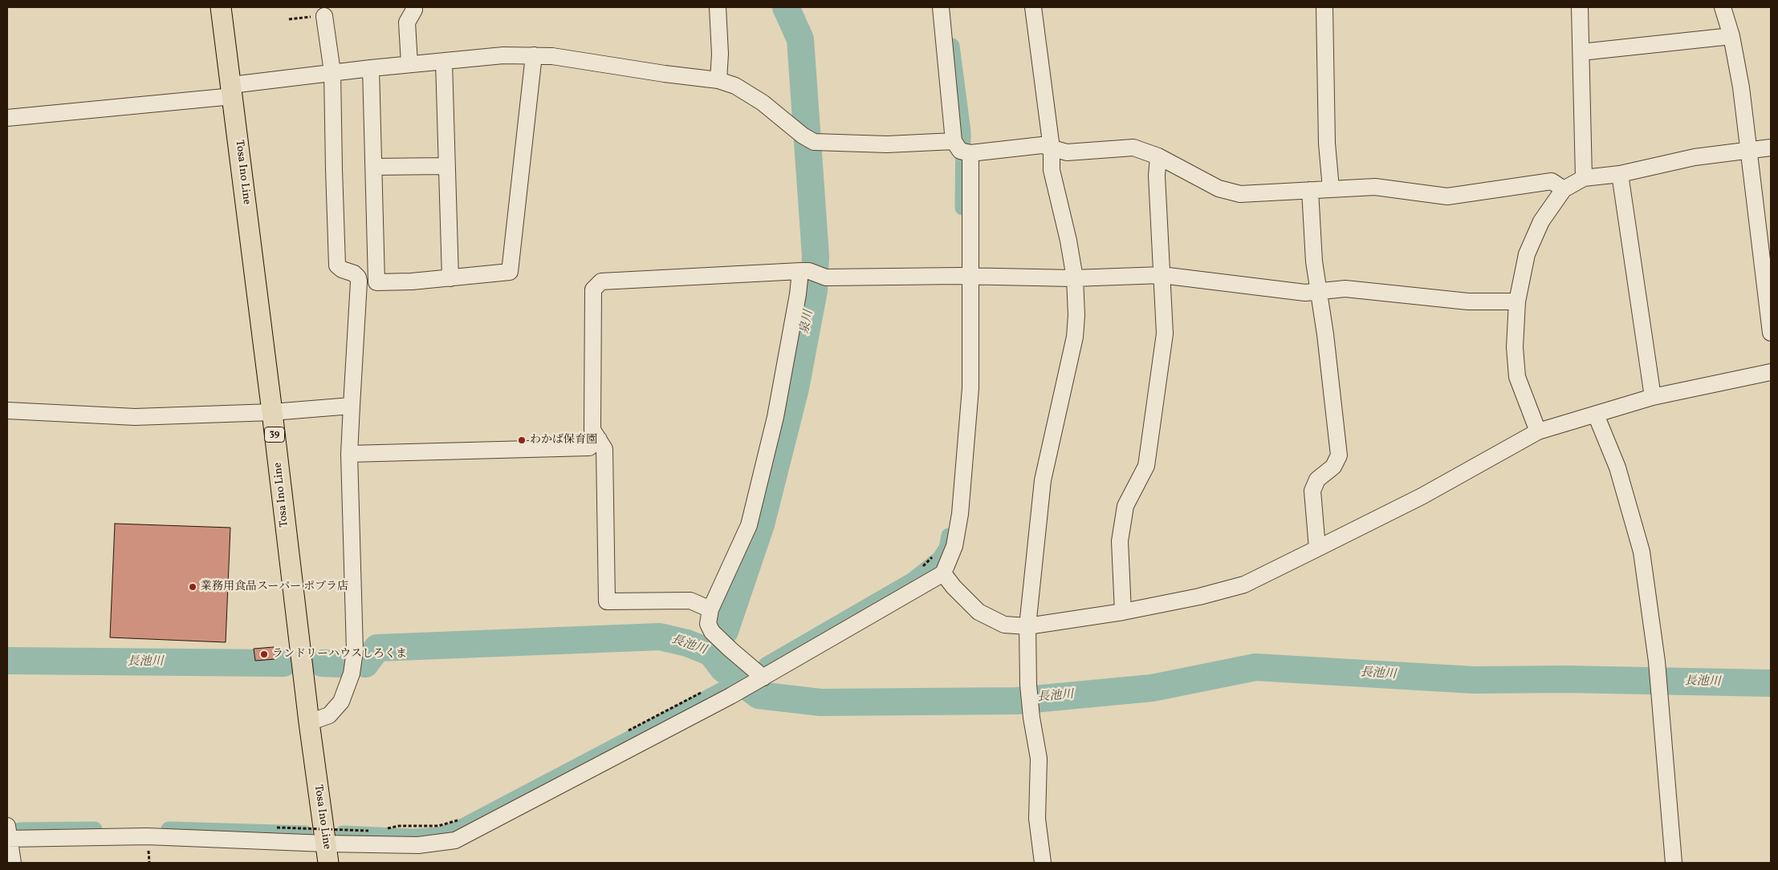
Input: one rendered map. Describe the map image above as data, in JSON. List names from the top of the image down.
{
  "streets": {
    "main road": ["Tosa Ino Line", "39"]
  },
  "water": ["泉川", "長池川"],
  "places": ["わかば保育園", "業務用食品スーパー ポプラ店", "ランドリーハウスしろくま"]
}
